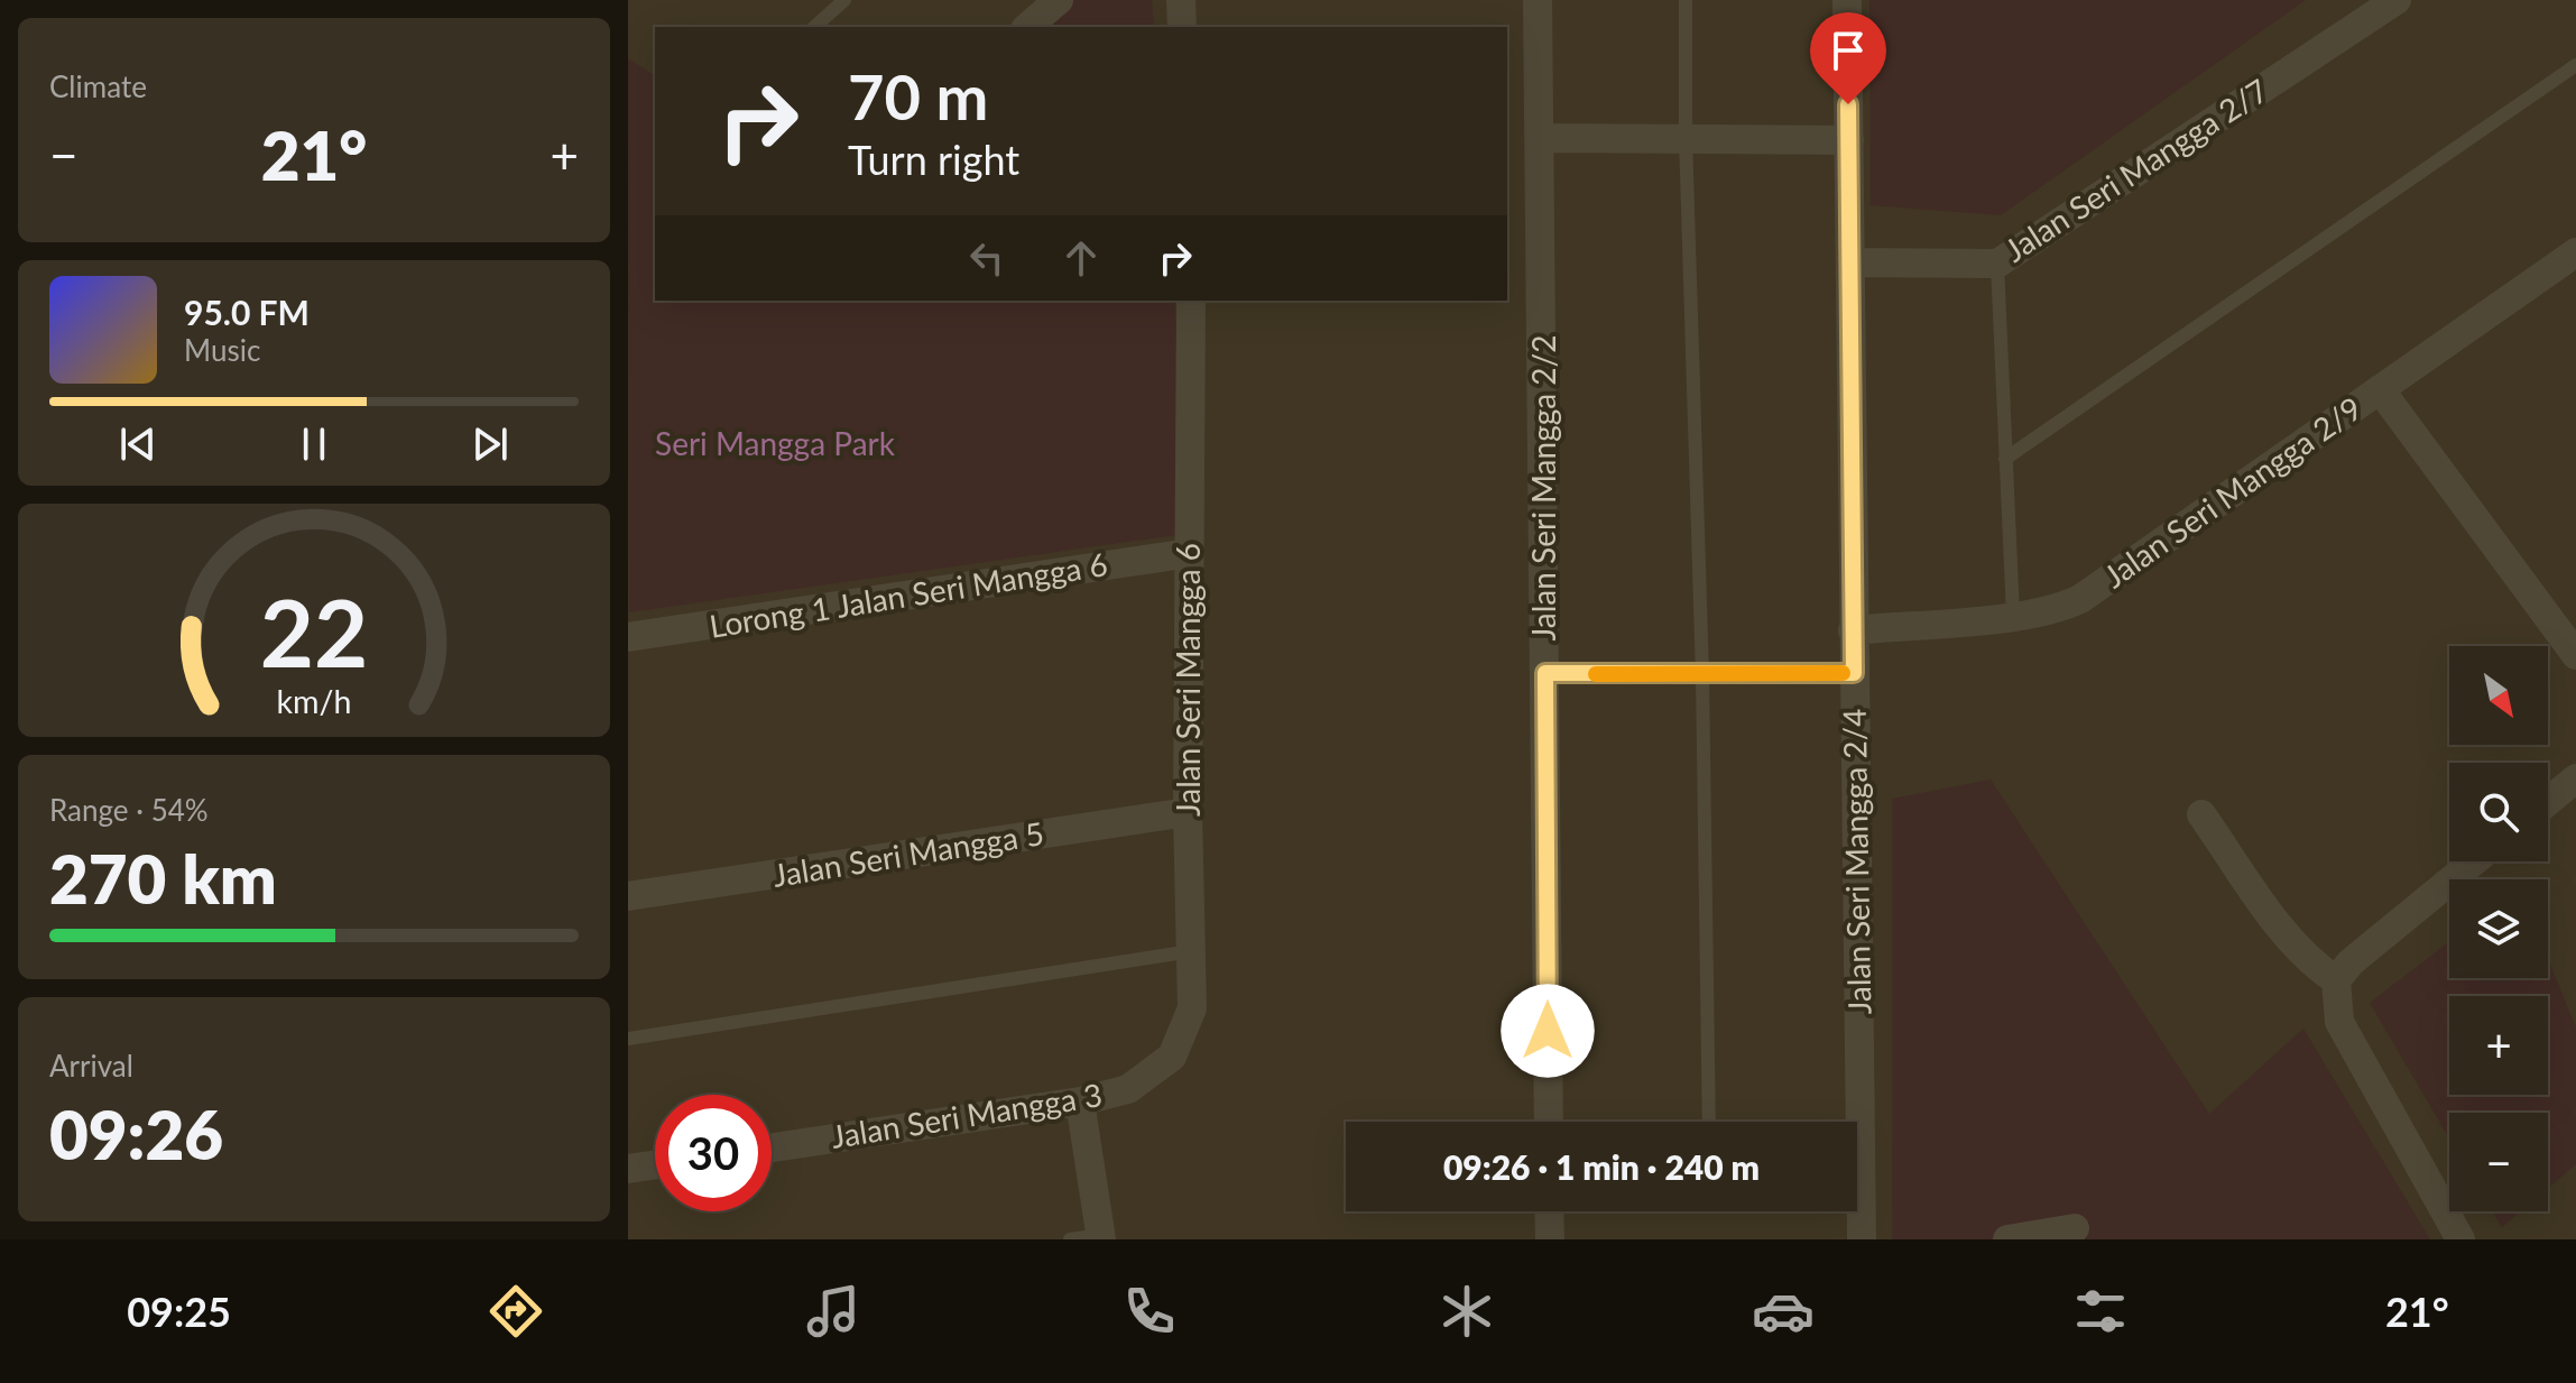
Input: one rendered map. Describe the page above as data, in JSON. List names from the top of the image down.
{
  "streets": {
    "street": [
      "Jalan Seri Mangga 2/7",
      "Jalan Seri Mangga 2/2",
      "Jalan Seri Mangga 2/9",
      "Lorong 1 Jalan Seri Mangga 6",
      "Jalan Seri Mangga 6",
      "Jalan Seri Mangga 5",
      "Jalan Seri Mangga 2/4",
      "Jalan Seri Mangga 3"
    ]
  },
  "crossings": [
    ["Jalan Seri Mangga 2/7", "Jalan Seri Mangga 2/4"],
    ["Jalan Seri Mangga 2/9", "Jalan Seri Mangga 2/4"],
    ["Lorong 1 Jalan Seri Mangga 6", "Jalan Seri Mangga 6"],
    ["Jalan Seri Mangga 6", "Jalan Seri Mangga 5"],
    ["Jalan Seri Mangga 6", "Jalan Seri Mangga 3"]
  ],
  "parks": ["Seri Mangga Park"],
  "north": "bottom right",
  "page": {
    "tile": [
      "Climate",
      ["Range · 54%", "270 km"],
      ["Arrival", "09:26"]
    ],
    "turn": ["70 m", "Turn right"],
    "heat": ["−", "21°", "+"],
    "song": ["95.0 FM", "Music"],
    "map_buttons": ["+", "−"],
    "limit": "30",
    "trip": "09:26 · 1 min · 240 m",
    "tabs": ["09:25", "21°"],
    "gauge": ["22", "km/h"]
  }
}
